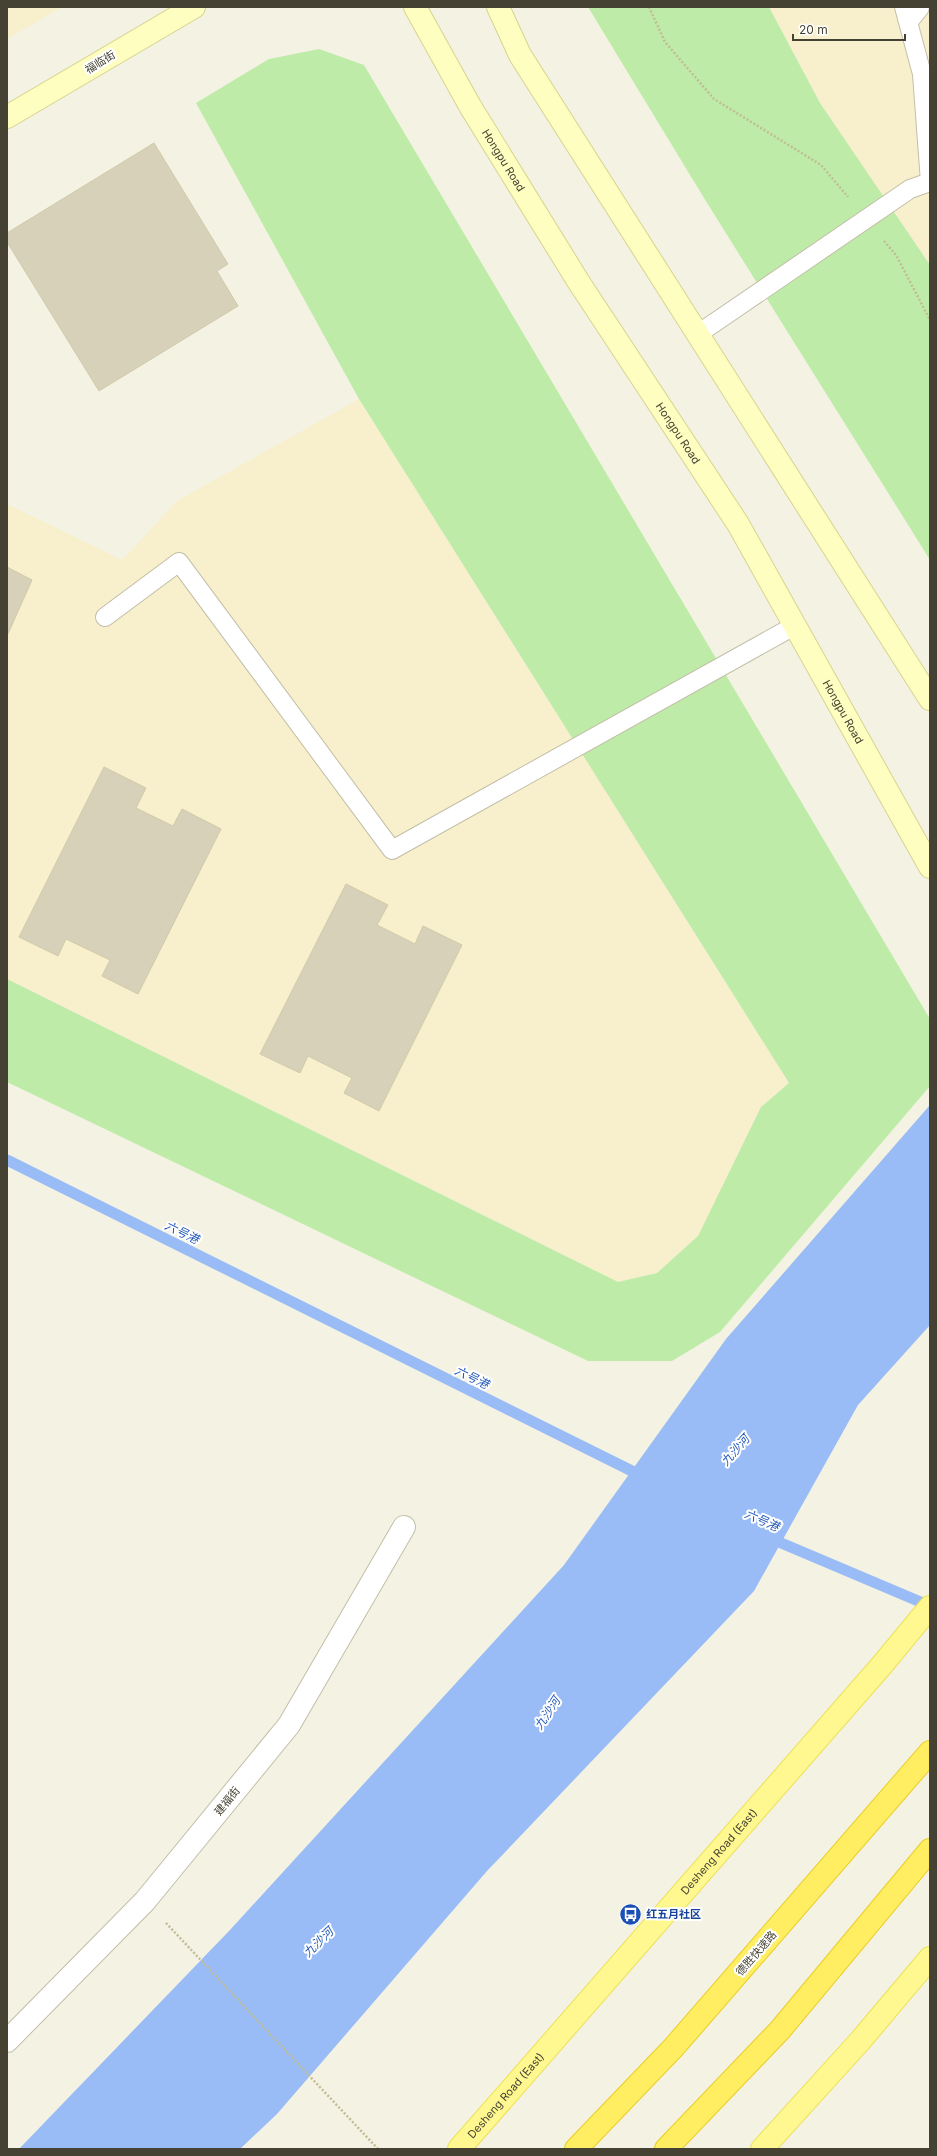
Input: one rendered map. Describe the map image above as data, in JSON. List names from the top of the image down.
{
  "streets": {
    "highway": ["德胜快速路"],
    "main road": ["福临街", "Hongpu Road", "Desheng Road (East)"],
    "street": ["建福街"]
  },
  "water": ["六号港", "九沙河"],
  "places": {
    "bus stop": ["红五月社区"]
  },
  "scale_bar": "20 m"
}
